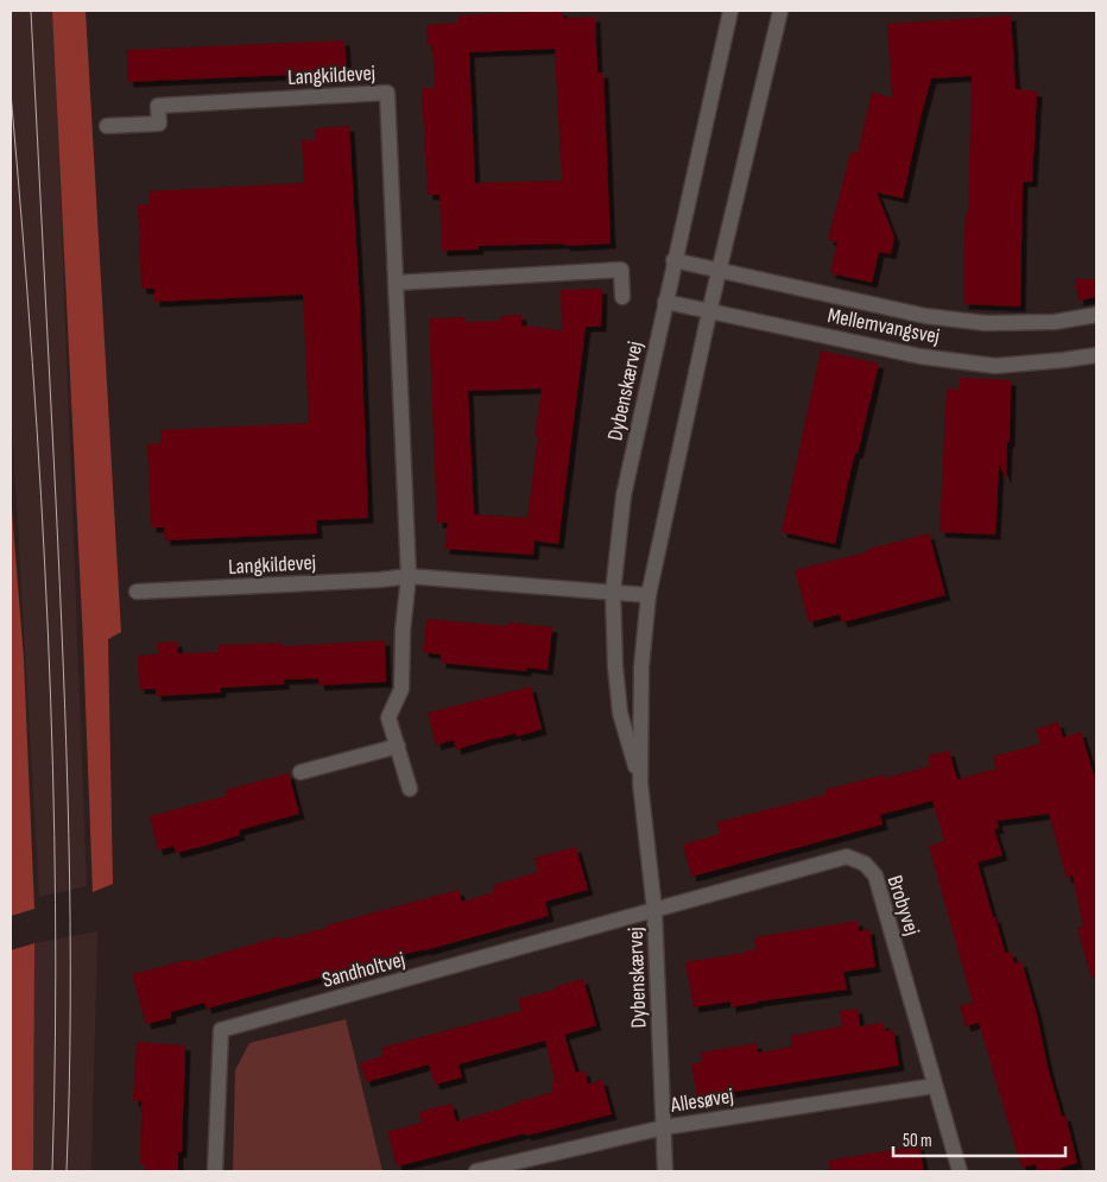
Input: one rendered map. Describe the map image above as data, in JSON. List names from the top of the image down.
{
  "streets": {
    "street": [
      "Langkildevej",
      "Mellemvangsvej",
      "Dybenskærvej",
      "Brobyvej",
      "Sandholtvej",
      "Allesøvej"
    ]
  },
  "crossings": [
    ["Langkildevej", "Dybenskærvej"],
    ["Mellemvangsvej", "Dybenskærvej"],
    ["Dybenskærvej", "Brobyvej"],
    ["Dybenskærvej", "Sandholtvej"],
    ["Dybenskærvej", "Allesøvej"],
    ["Brobyvej", "Sandholtvej"],
    ["Brobyvej", "Allesøvej"]
  ],
  "scale_bar": "50 m"
}
